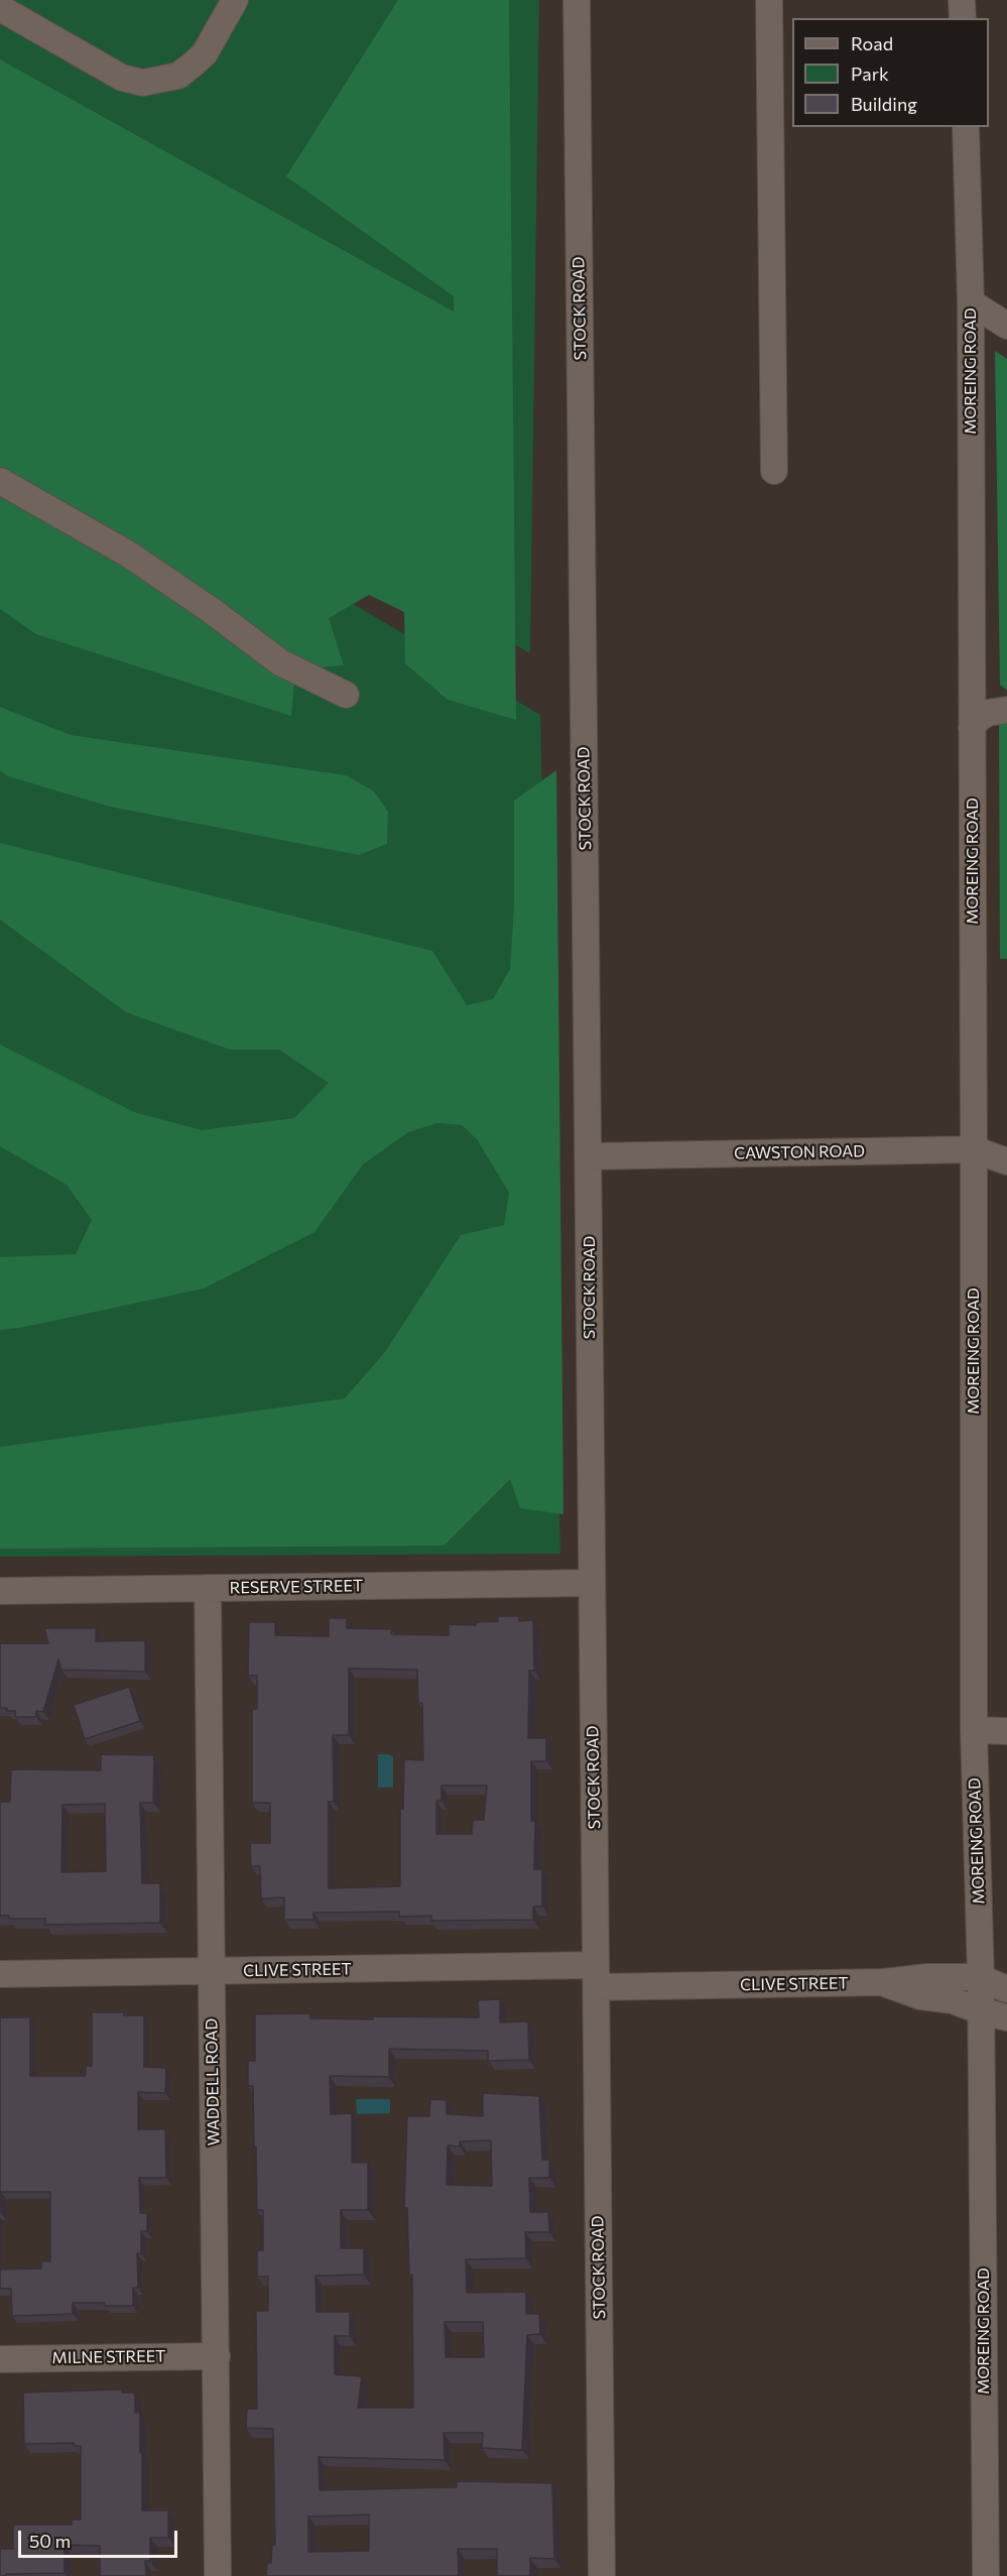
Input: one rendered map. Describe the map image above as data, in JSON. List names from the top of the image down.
{
  "streets": {
    "street": [
      "STOCK ROAD",
      "MOREING ROAD",
      "CAWSTON ROAD",
      "RESERVE STREET",
      "CLIVE STREET",
      "WADDELL ROAD",
      "MILNE STREET"
    ]
  },
  "crossings": [
    ["STOCK ROAD", "CAWSTON ROAD"],
    ["STOCK ROAD", "RESERVE STREET"],
    ["STOCK ROAD", "CLIVE STREET"],
    ["MOREING ROAD", "CAWSTON ROAD"],
    ["MOREING ROAD", "CLIVE STREET"],
    ["RESERVE STREET", "WADDELL ROAD"],
    ["CLIVE STREET", "WADDELL ROAD"],
    ["WADDELL ROAD", "MILNE STREET"]
  ],
  "legend": ["Road", "Park", "Building"],
  "scale_bar": "50 m"
}
